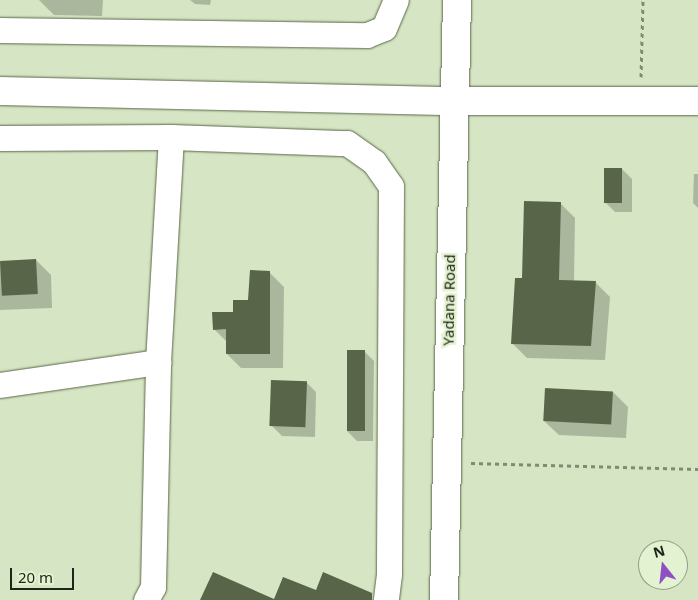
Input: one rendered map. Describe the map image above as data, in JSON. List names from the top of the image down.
{
  "streets": {
    "street": ["Yadana Road"]
  },
  "scale_bar": "20 m",
  "north": "top"
}
